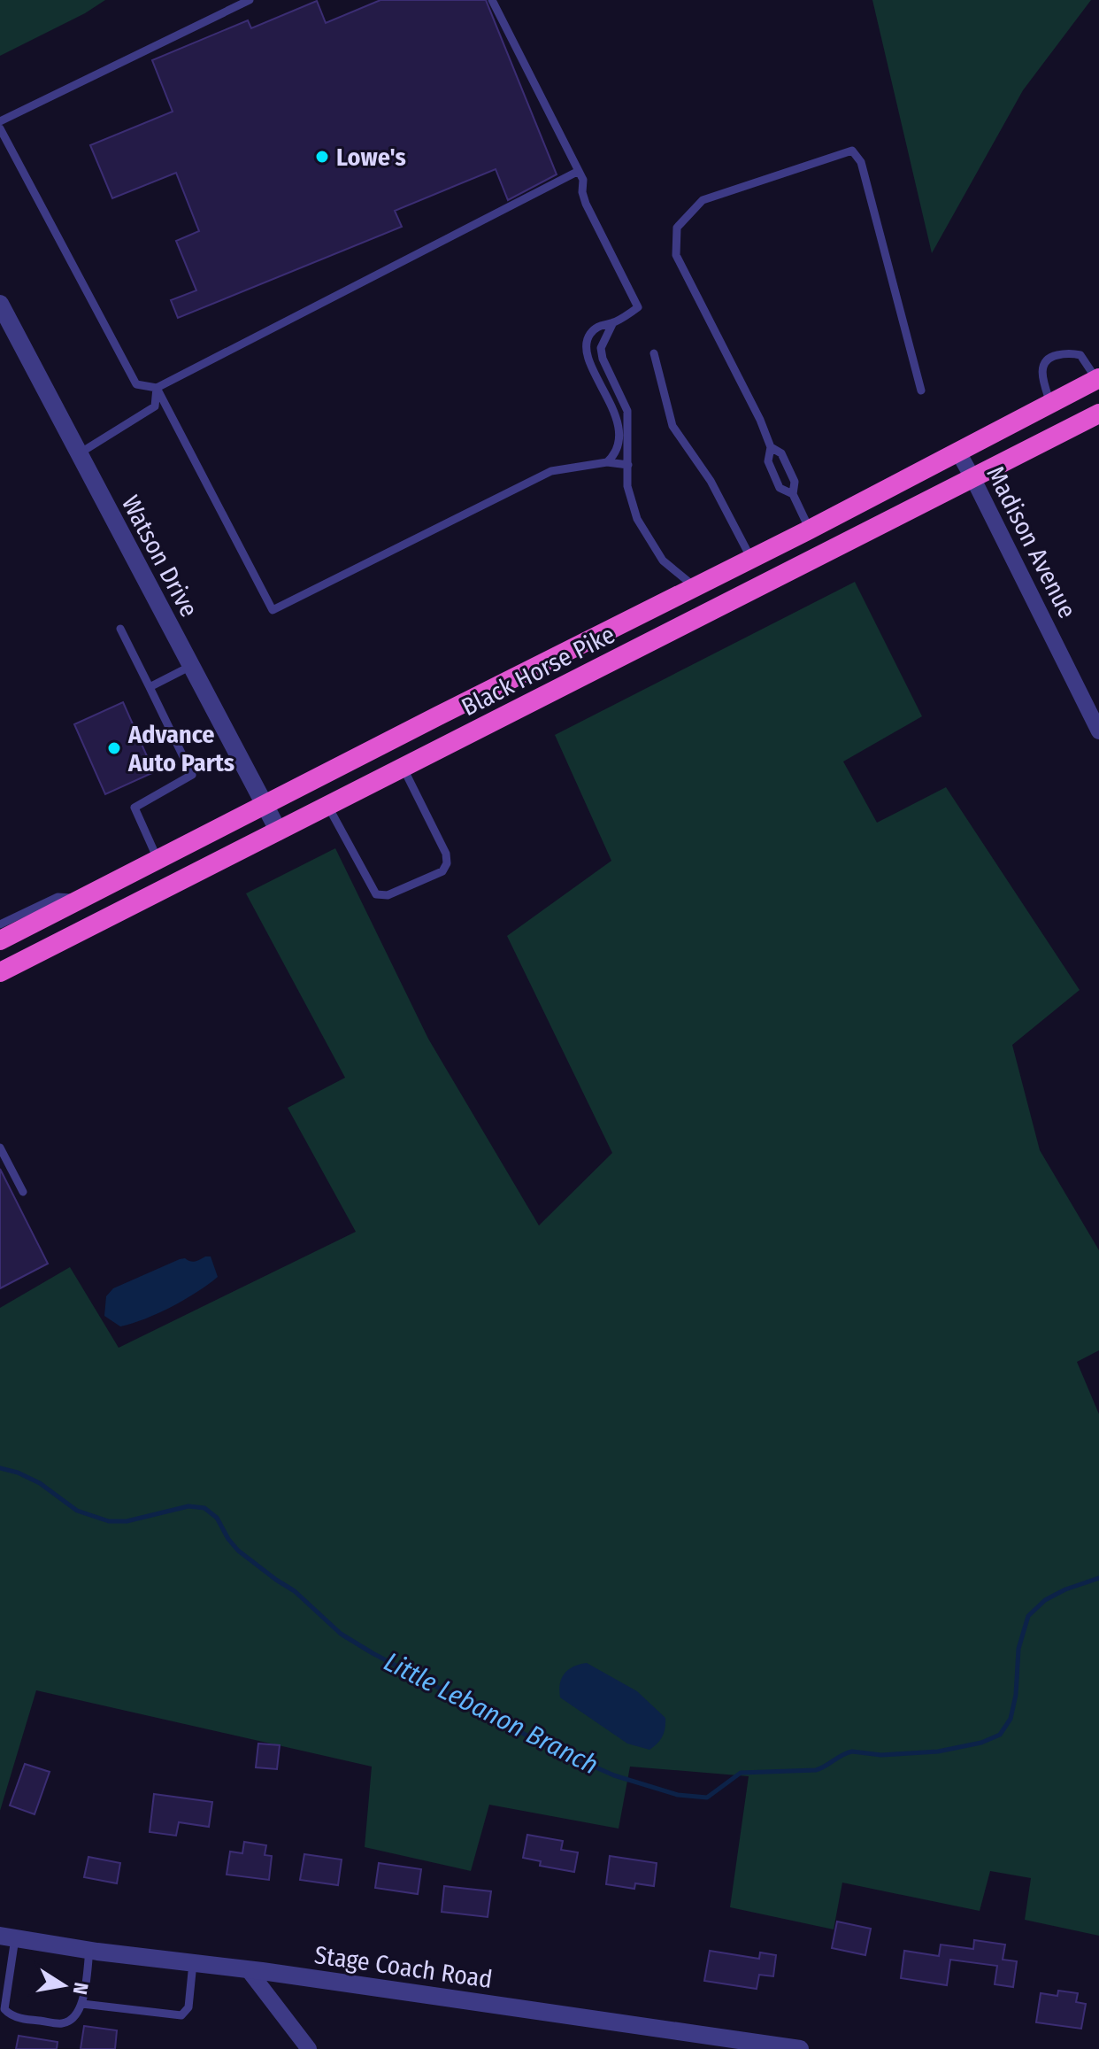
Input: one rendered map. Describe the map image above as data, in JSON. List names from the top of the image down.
{
  "streets": {
    "highway": ["Black Horse Pike"],
    "street": ["Madison Avenue", "Watson Drive", "Stage Coach Road"]
  },
  "crossings": [
    ["Madison Avenue", "Black Horse Pike"],
    ["Watson Drive", "Black Horse Pike"]
  ],
  "water": ["Little Lebanon Branch"],
  "places": ["Lowe's", "Advance Auto Parts"],
  "north": "right"
}
